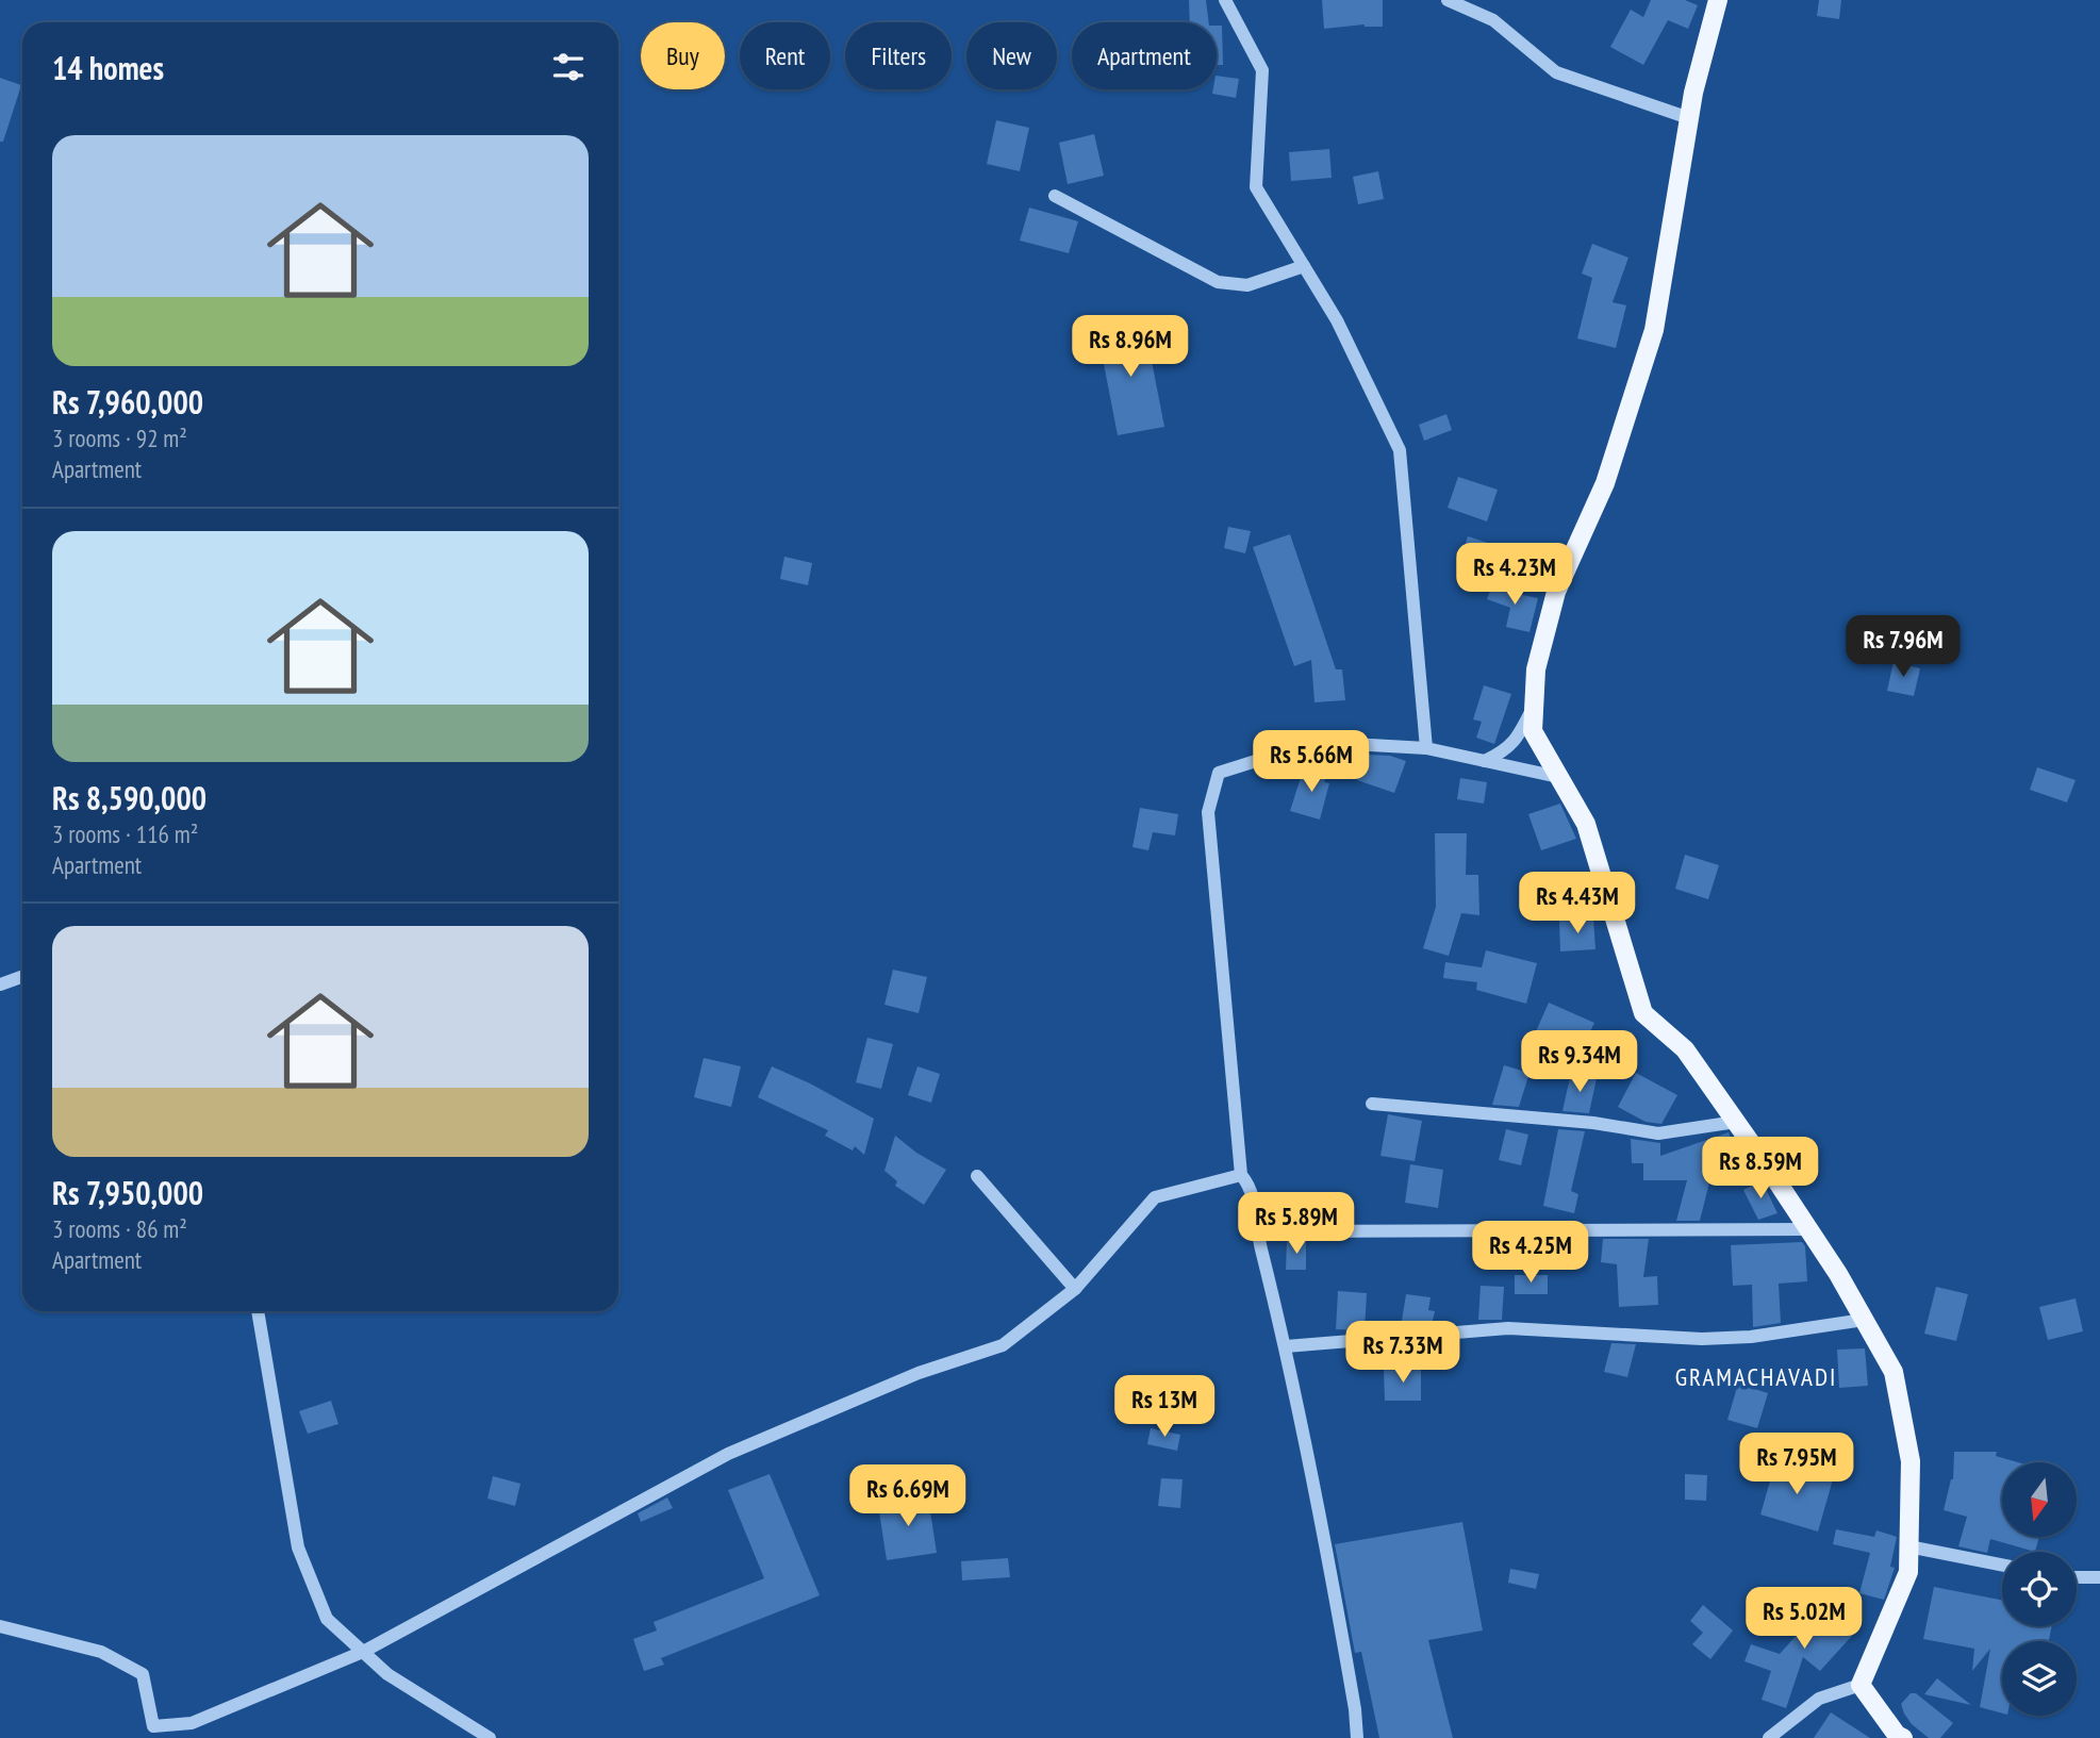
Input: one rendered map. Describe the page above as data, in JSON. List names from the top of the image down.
{
  "districts": ["GRAMACHAVADI"],
  "north": "bottom",
  "page": {
    "chip": [
      "Buy",
      "Rent",
      "Filters",
      "New",
      "Apartment"
    ],
    "heading": "14 homes",
    "list": [
      {
        "name": "Rs 7,960,000",
        "note": "3 rooms · 92 m² · Apartment"
      },
      {
        "name": "Rs 8,590,000",
        "note": "3 rooms · 116 m² · Apartment"
      },
      {
        "name": "Rs 7,950,000",
        "note": "3 rooms · 86 m² · Apartment"
      }
    ],
    "price": [
      "Rs 8.96M",
      "Rs 4.23M",
      "Rs 7.96M",
      "Rs 5.66M",
      "Rs 4.43M",
      "Rs 9.34M",
      "Rs 8.59M",
      "Rs 5.89M",
      "Rs 4.25M",
      "Rs 7.33M",
      "Rs 13M",
      "Rs 7.95M",
      "Rs 6.69M",
      "Rs 5.02M"
    ]
  }
}
